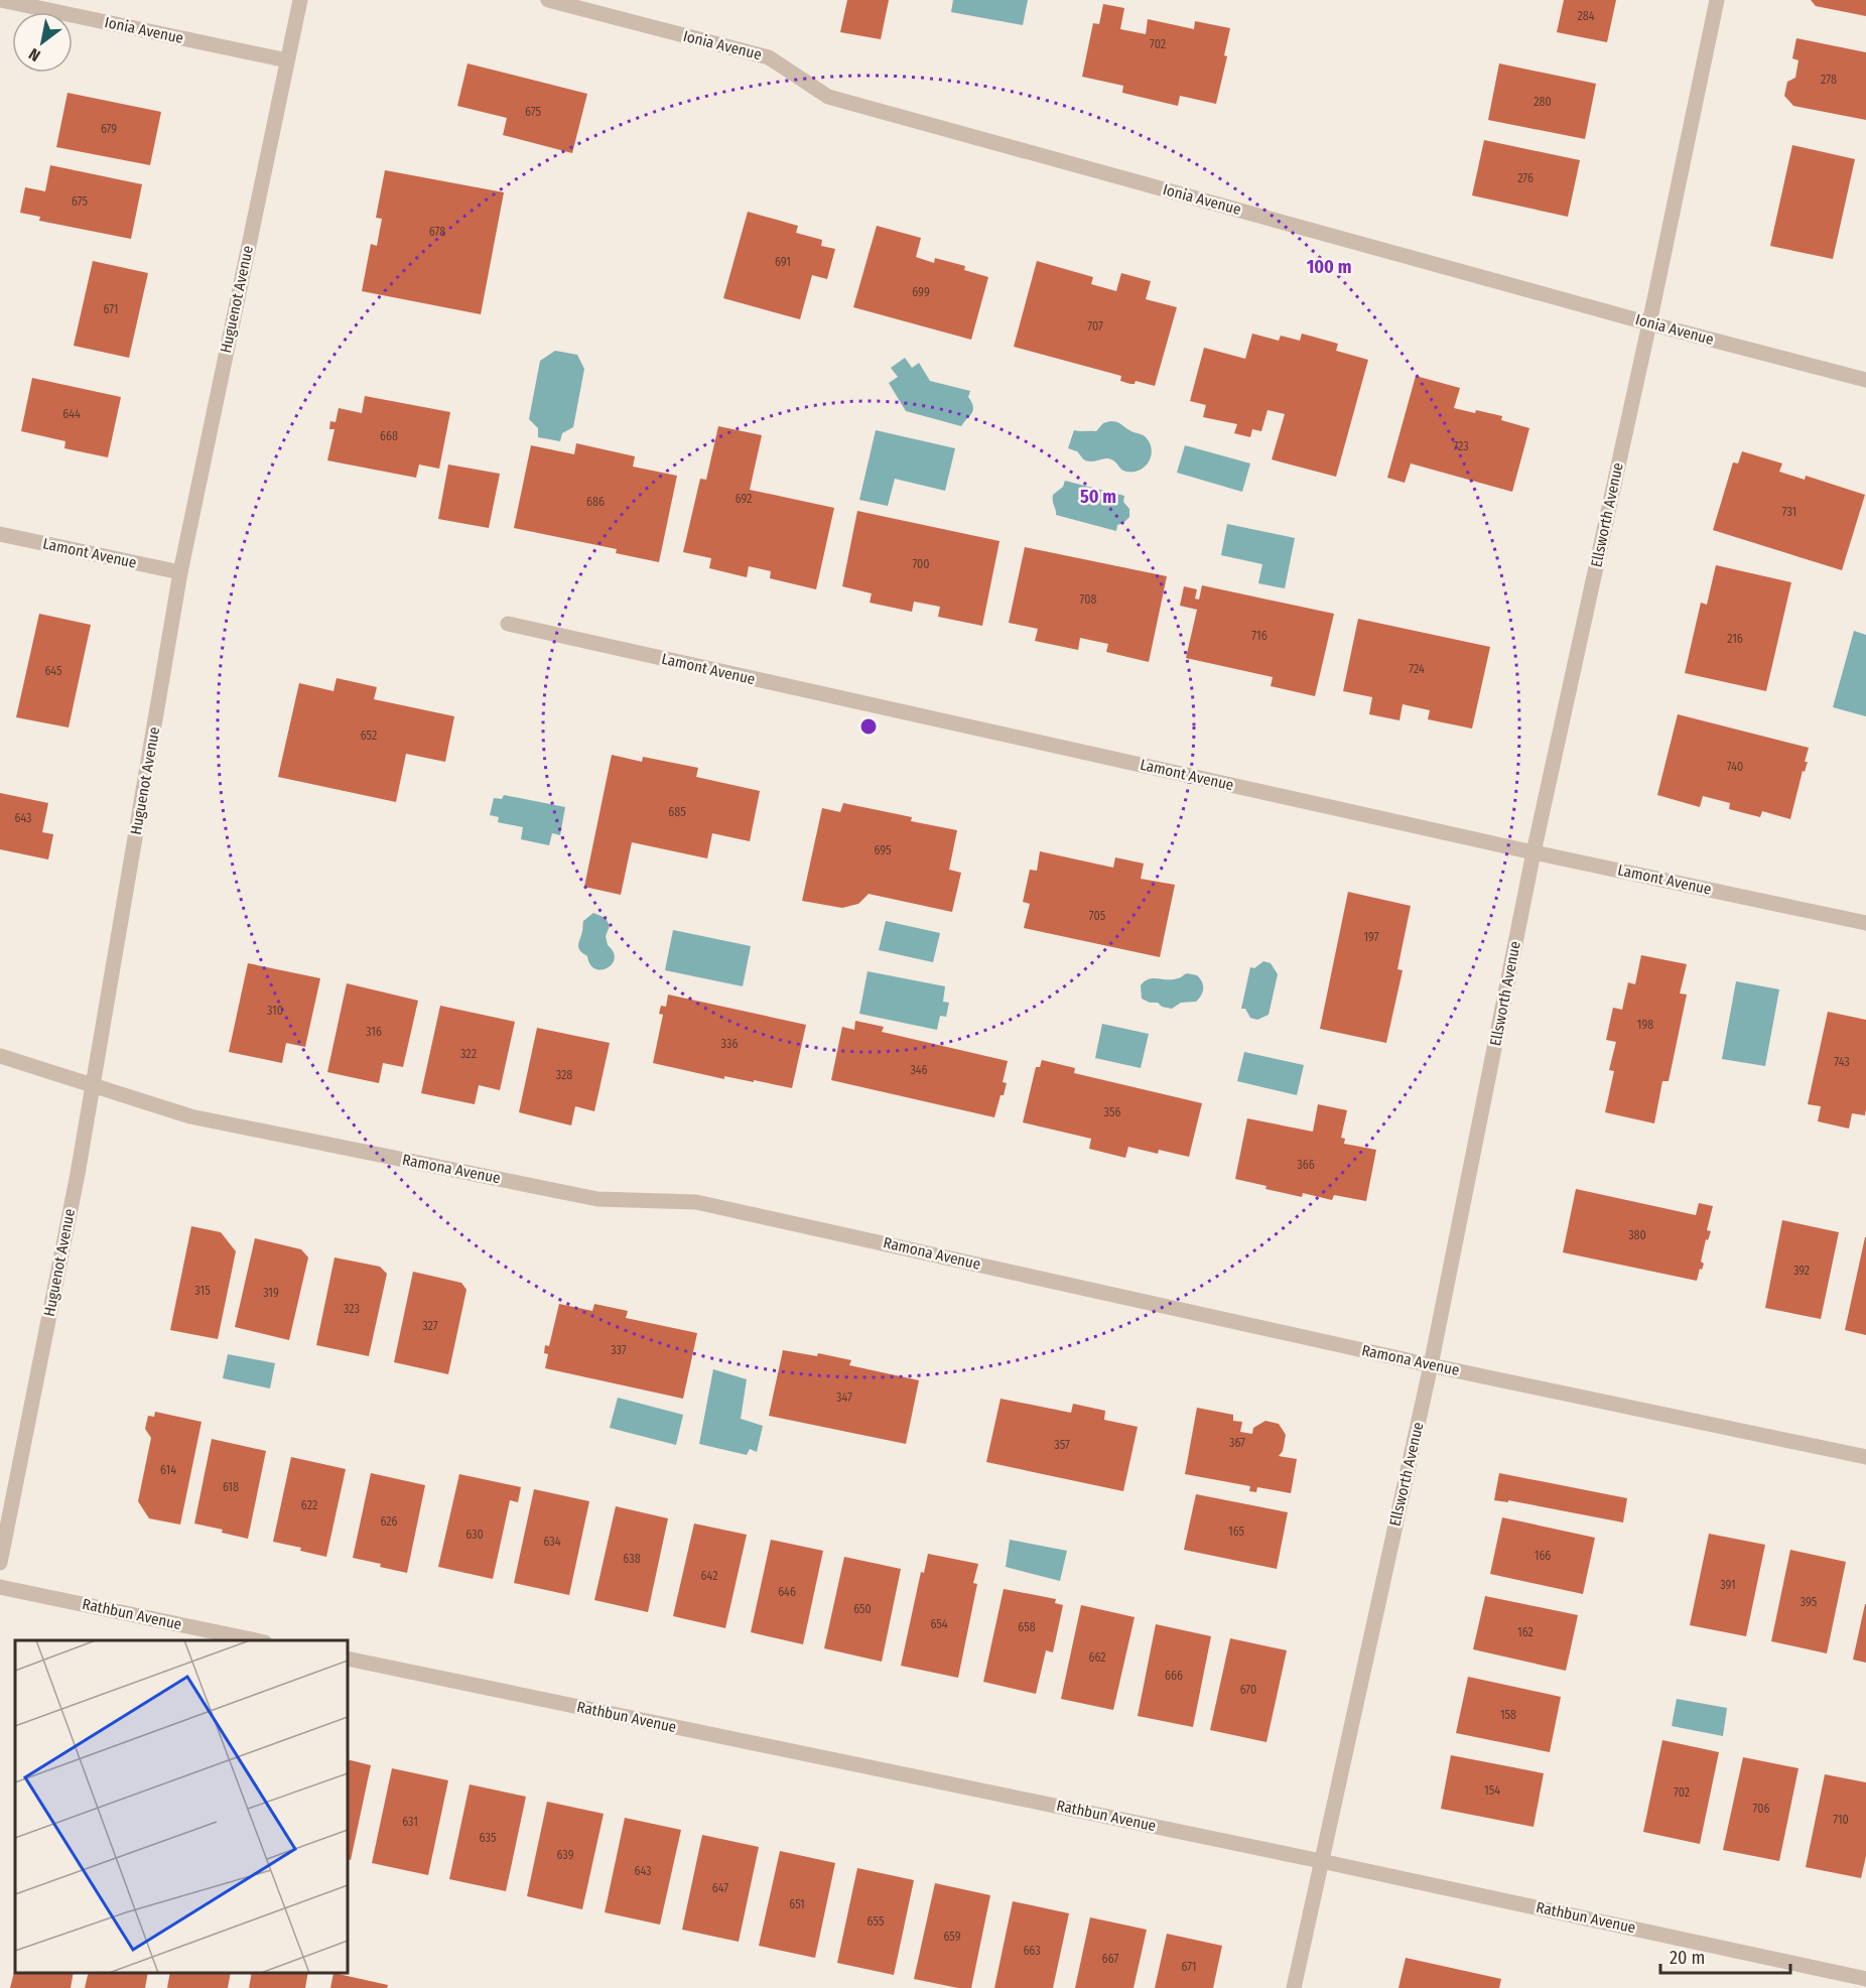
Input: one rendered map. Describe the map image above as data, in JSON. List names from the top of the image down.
{
  "streets": {
    "street": [
      "Ionia Avenue",
      "Huguenot Avenue",
      "Ellsworth Avenue",
      "Lamont Avenue",
      "Ramona Avenue",
      "Rathbun Avenue"
    ]
  },
  "crossings": [
    ["Ionia Avenue", "Huguenot Avenue"],
    ["Ionia Avenue", "Ellsworth Avenue"],
    ["Huguenot Avenue", "Lamont Avenue"],
    ["Huguenot Avenue", "Ramona Avenue"],
    ["Ellsworth Avenue", "Lamont Avenue"],
    ["Ellsworth Avenue", "Ramona Avenue"],
    ["Ellsworth Avenue", "Rathbun Avenue"]
  ],
  "house_numbers": [
    "284",
    "702",
    "278",
    "280",
    "675",
    "679",
    "276",
    "675",
    "678",
    "691",
    "699",
    "671",
    "707",
    "644",
    "668",
    "723",
    "692",
    "686",
    "731",
    "700",
    "708",
    "716",
    "216",
    "724",
    "645",
    "652",
    "740",
    "685",
    "643",
    "695",
    "705",
    "197",
    "310",
    "198",
    "316",
    "336",
    "322",
    "743",
    "346",
    "328",
    "356",
    "366",
    "380",
    "392",
    "315",
    "319",
    "323",
    "327",
    "337",
    "347",
    "367",
    "357",
    "614",
    "618",
    "622",
    "626",
    "165",
    "630",
    "634",
    "166",
    "638",
    "642",
    "391",
    "646",
    "395",
    "650",
    "654",
    "658",
    "162",
    "662",
    "666",
    "670",
    "158",
    "154",
    "702",
    "706",
    "710",
    "631",
    "635",
    "639",
    "643",
    "647",
    "651",
    "655",
    "659",
    "663",
    "667",
    "671"
  ],
  "scale_bar": "20 m",
  "north": "bottom left",
  "rings": ["100 m", "50 m"]
}
